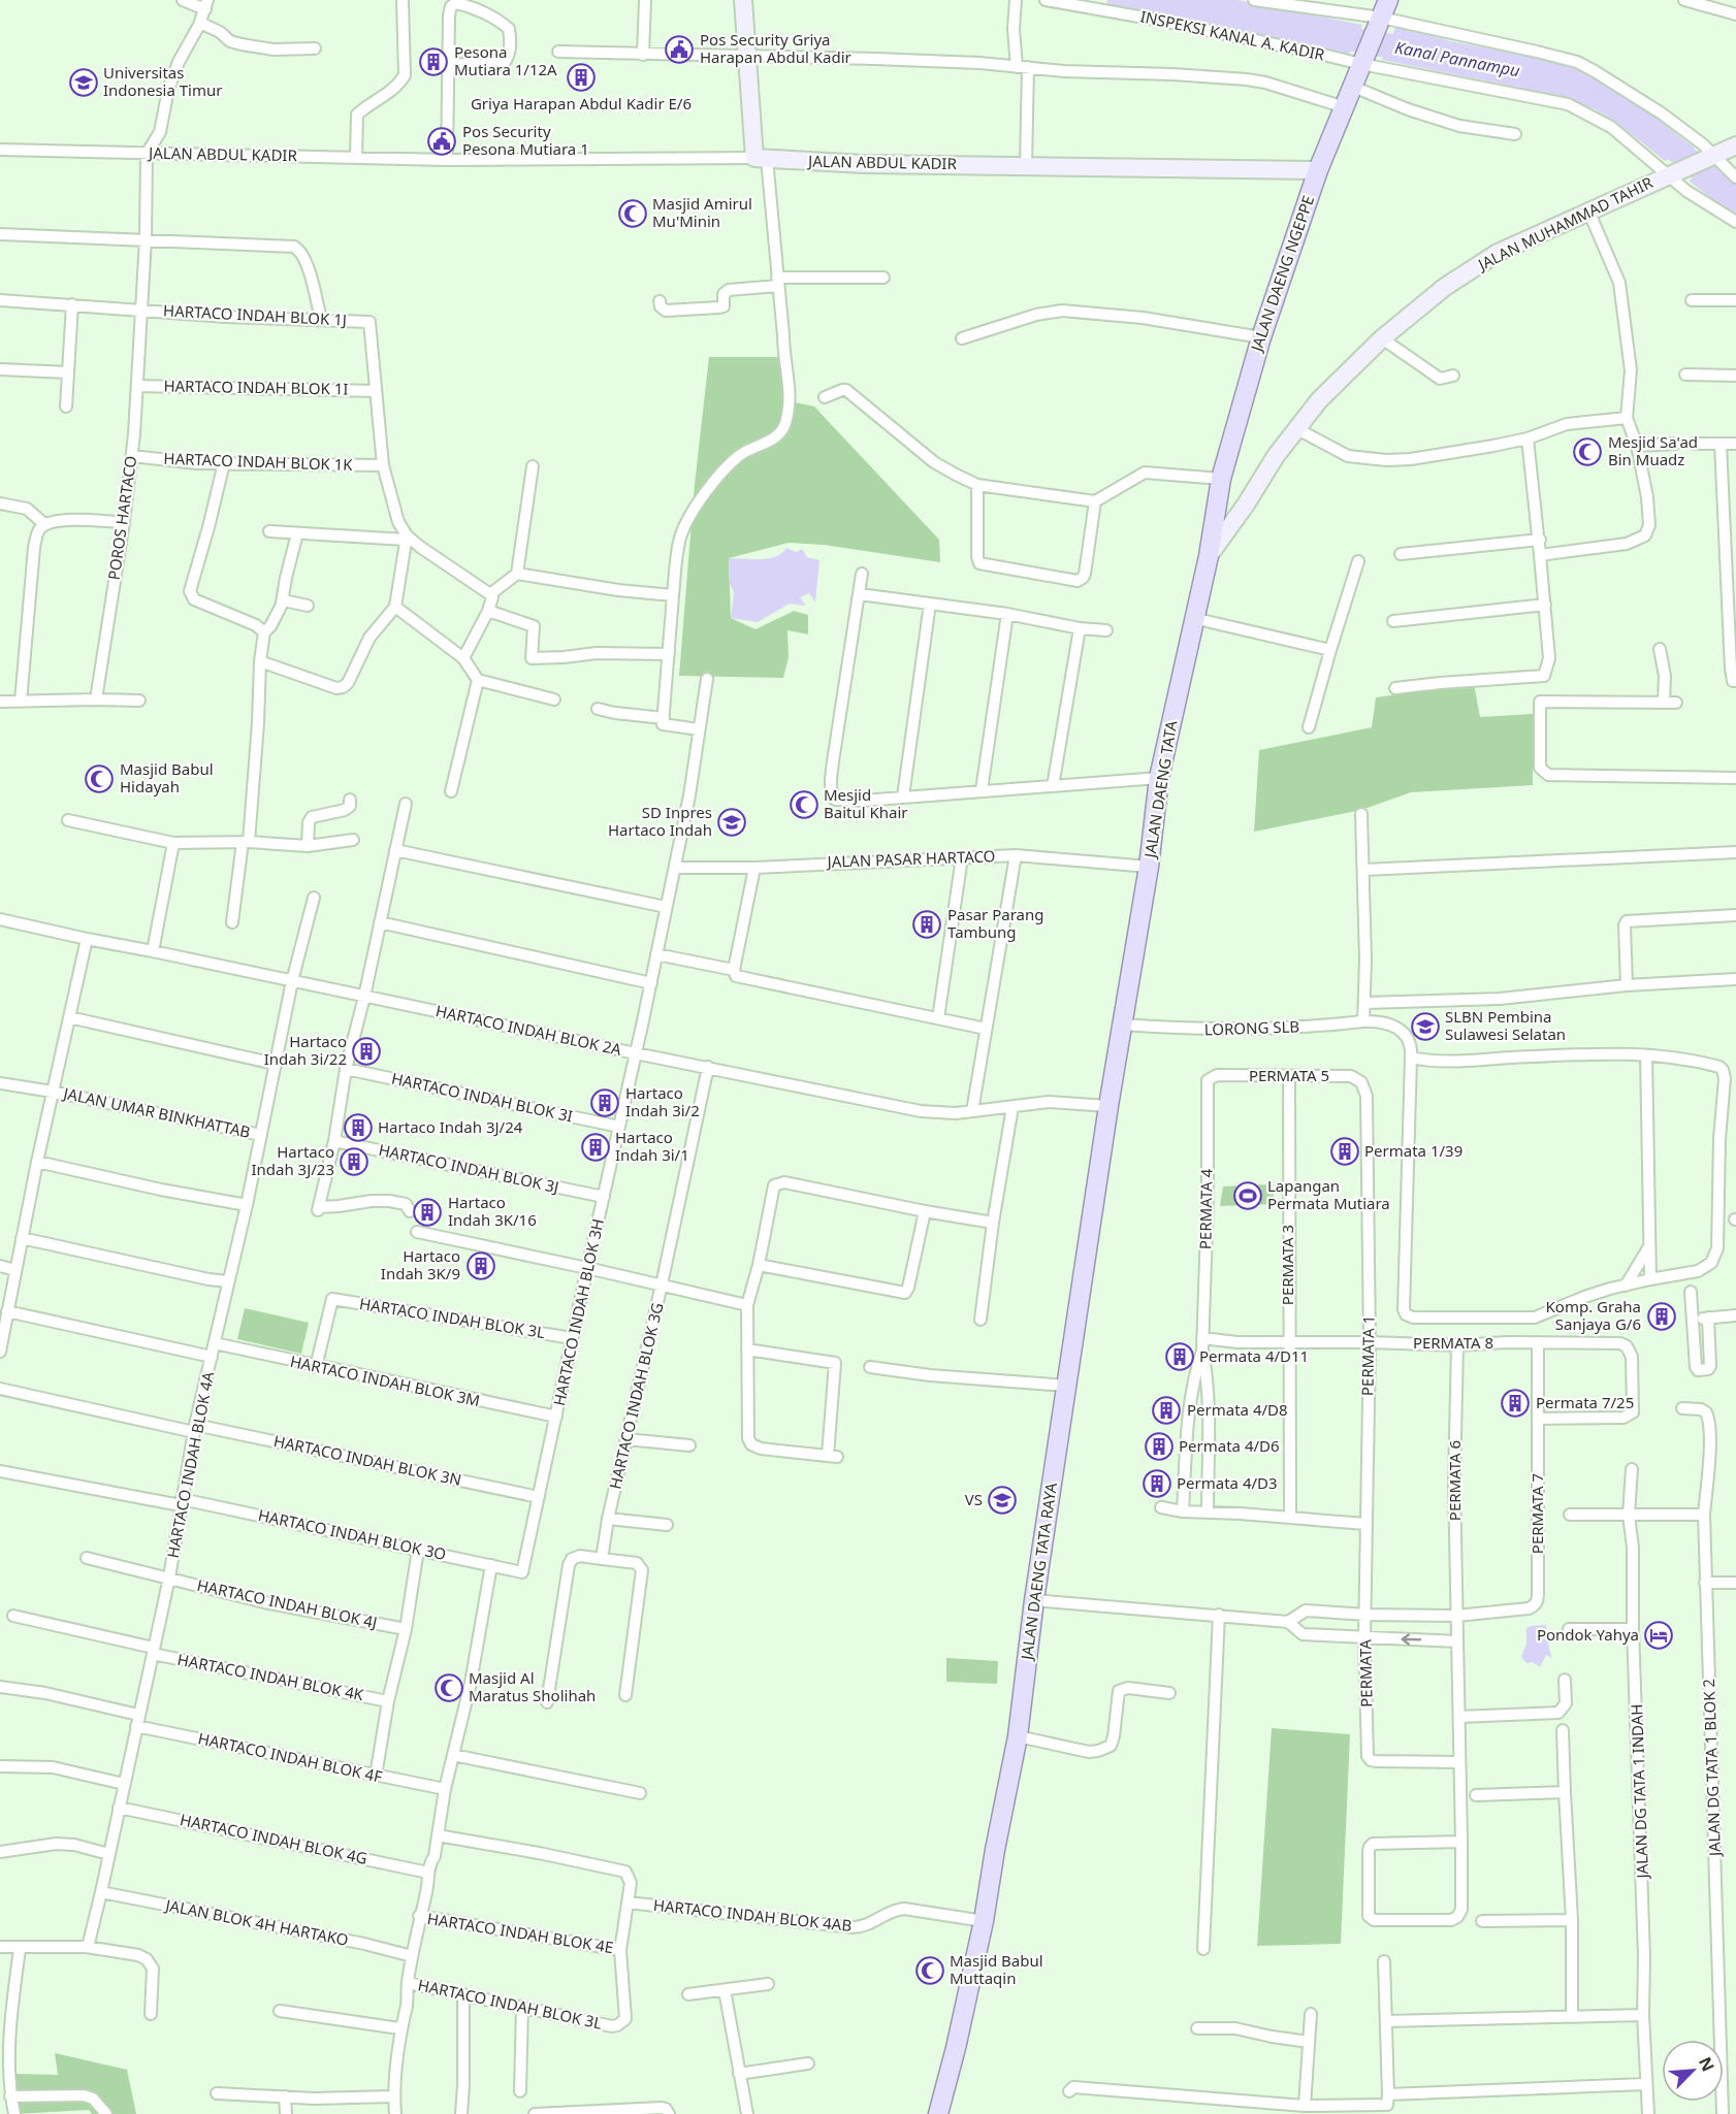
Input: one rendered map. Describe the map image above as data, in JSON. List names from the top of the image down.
{
  "streets": {
    "main road": [
      "JALAN ABDUL KADIR",
      "JALAN MUHAMMAD TAHIR",
      "JALAN DAENG NGEPPE",
      "JALAN DAENG TATA",
      "JALAN DAENG TATA RAYA"
    ],
    "street": [
      "INSPEKSI KANAL A. KADIR",
      "HARTACO INDAH BLOK 1J",
      "HARTACO INDAH BLOK 1I",
      "HARTACO INDAH BLOK 1K",
      "POROS HARTACO",
      "JALAN PASAR HARTACO",
      "LORONG SLB",
      "HARTACO INDAH BLOK 2A",
      "PERMATA 5",
      "HARTACO INDAH BLOK 3I",
      "JALAN UMAR BINKHATTAB",
      "HARTACO INDAH BLOK 3J",
      "PERMATA 4",
      "PERMATA 3",
      "HARTACO INDAH BLOK 3H",
      "HARTACO INDAH BLOK 3L",
      "PERMATA 8",
      "PERMATA 1",
      "HARTACO INDAH BLOK 3M",
      "HARTACO INDAH BLOK 3G",
      "HARTACO INDAH BLOK 3N",
      "HARTACO INDAH BLOK 4A",
      "PERMATA 6",
      "PERMATA 7",
      "HARTACO INDAH BLOK 3O",
      "HARTACO INDAH BLOK 4J",
      "PERMATA",
      "HARTACO INDAH BLOK 4K",
      "HARTACO INDAH BLOK 4F",
      "JALAN DG TATA 1 BLOK 2",
      "JALAN DG TATA 1 INDAH",
      "HARTACO INDAH BLOK 4G",
      "HARTACO INDAH BLOK 4AB",
      "JALAN BLOK 4H HARTAKO",
      "HARTACO INDAH BLOK 4E"
    ]
  },
  "crossings": [
    ["INSPEKSI KANAL A. KADIR", "JALAN MUHAMMAD TAHIR"],
    ["INSPEKSI KANAL A. KADIR", "JALAN DAENG NGEPPE"],
    ["JALAN ABDUL KADIR", "JALAN DAENG NGEPPE"],
    ["JALAN ABDUL KADIR", "POROS HARTACO"],
    ["JALAN MUHAMMAD TAHIR", "JALAN DAENG NGEPPE"],
    ["JALAN MUHAMMAD TAHIR", "JALAN DAENG TATA"],
    ["JALAN DAENG NGEPPE", "JALAN DAENG TATA"],
    ["HARTACO INDAH BLOK 1J", "HARTACO INDAH BLOK 1I"],
    ["HARTACO INDAH BLOK 1J", "POROS HARTACO"],
    ["HARTACO INDAH BLOK 1I", "POROS HARTACO"],
    ["HARTACO INDAH BLOK 1K", "POROS HARTACO"],
    ["JALAN DAENG TATA", "JALAN PASAR HARTACO"],
    ["JALAN DAENG TATA", "LORONG SLB"],
    ["JALAN DAENG TATA", "JALAN DAENG TATA RAYA"],
    ["JALAN PASAR HARTACO", "HARTACO INDAH BLOK 3H"],
    ["LORONG SLB", "JALAN DAENG TATA RAYA"],
    ["HARTACO INDAH BLOK 2A", "HARTACO INDAH BLOK 3H"],
    ["HARTACO INDAH BLOK 2A", "HARTACO INDAH BLOK 3G"],
    ["HARTACO INDAH BLOK 2A", "HARTACO INDAH BLOK 4A"],
    ["HARTACO INDAH BLOK 2A", "JALAN DAENG TATA RAYA"],
    ["PERMATA 5", "PERMATA 4"],
    ["PERMATA 5", "PERMATA 3"],
    ["PERMATA 5", "PERMATA 1"],
    ["HARTACO INDAH BLOK 3I", "HARTACO INDAH BLOK 3H"],
    ["JALAN UMAR BINKHATTAB", "HARTACO INDAH BLOK 4A"],
    ["HARTACO INDAH BLOK 3J", "HARTACO INDAH BLOK 3H"],
    ["HARTACO INDAH BLOK 3H", "HARTACO INDAH BLOK 3L"],
    ["HARTACO INDAH BLOK 3H", "HARTACO INDAH BLOK 3M"],
    ["HARTACO INDAH BLOK 3H", "HARTACO INDAH BLOK 3N"],
    ["HARTACO INDAH BLOK 3H", "HARTACO INDAH BLOK 3O"],
    ["HARTACO INDAH BLOK 3L", "HARTACO INDAH BLOK 3M"],
    ["HARTACO INDAH BLOK 3L", "HARTACO INDAH BLOK 4E"],
    ["PERMATA 8", "PERMATA 1"],
    ["PERMATA 8", "PERMATA 6"],
    ["PERMATA 8", "PERMATA 7"],
    ["PERMATA 1", "PERMATA"],
    ["HARTACO INDAH BLOK 3M", "HARTACO INDAH BLOK 4A"],
    ["HARTACO INDAH BLOK 3N", "HARTACO INDAH BLOK 4A"],
    ["HARTACO INDAH BLOK 4A", "HARTACO INDAH BLOK 3O"],
    ["HARTACO INDAH BLOK 4A", "HARTACO INDAH BLOK 4J"],
    ["HARTACO INDAH BLOK 4A", "HARTACO INDAH BLOK 4K"],
    ["HARTACO INDAH BLOK 4A", "HARTACO INDAH BLOK 4F"],
    ["HARTACO INDAH BLOK 4A", "HARTACO INDAH BLOK 4G"],
    ["HARTACO INDAH BLOK 4A", "JALAN BLOK 4H HARTAKO"],
    ["PERMATA 6", "PERMATA 7"],
    ["JALAN DAENG TATA RAYA", "HARTACO INDAH BLOK 4AB"]
  ],
  "water": ["Kanal Pannampu"],
  "places": {
    "public building": ["Pos Security Griya Harapan Abdul Kadir", "Pos Security Pesona Mutiara 1"],
    "building": [
      "Pesona Mutiara 1/12A",
      "Griya Harapan Abdul Kadir E/6",
      "Pasar Parang Tambung",
      "Hartaco Indah 3i/22",
      "Hartaco Indah 3i/2",
      "Hartaco Indah 3J/24",
      "Hartaco Indah 3i/1",
      "Permata 1/39",
      "Hartaco Indah 3J/23",
      "Hartaco Indah 3K/16",
      "Hartaco Indah 3K/9",
      "Komp. Graha Sanjaya G/6",
      "Permata 4/D11",
      "Permata 7/25",
      "Permata 4/D8",
      "Permata 4/D6",
      "Permata 4/D3"
    ],
    "school or university": [
      "Universitas Indonesia Timur",
      "SD Inpres Hartaco Indah",
      "SLBN Pembina Sulawesi Selatan",
      "VS"
    ],
    "mosque": [
      "Masjid Amirul Mu'Minin",
      "Mesjid Sa'ad Bin Muadz",
      "Masjid Babul Hidayah",
      "Mesjid Baitul Khair",
      "Masjid Al Maratus Sholihah",
      "Masjid Babul Muttaqin"
    ],
    "sports": ["Lapangan Permata Mutiara"],
    "hotel": ["Pondok Yahya"]
  },
  "north": "top right"
}
